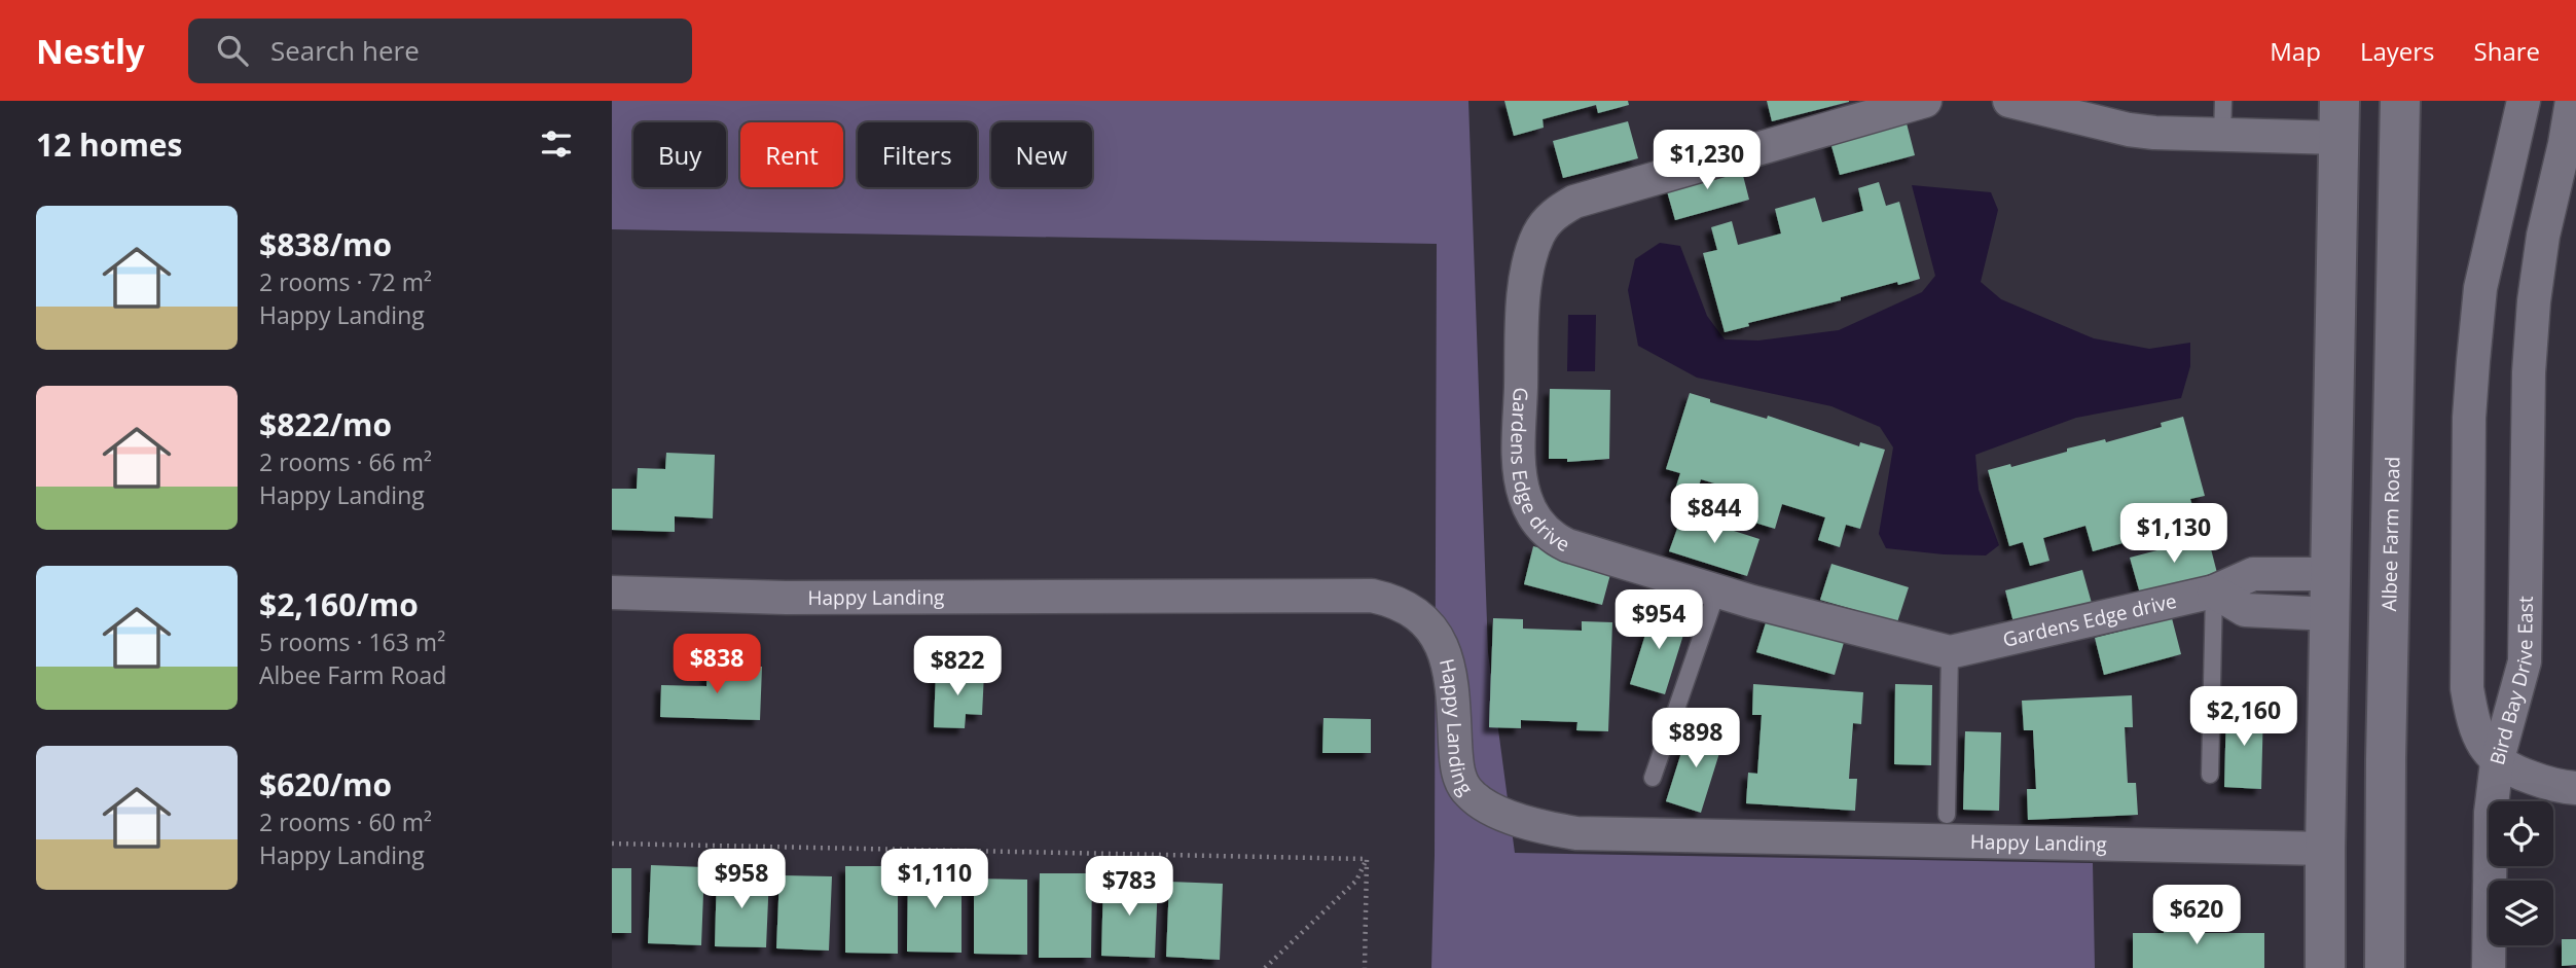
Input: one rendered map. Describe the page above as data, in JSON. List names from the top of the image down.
{
  "streets": {
    "main road": ["Albee Farm Road"],
    "street": ["Gardens Edge drive", "Happy Landing", "Bird Bay Drive East"]
  },
  "page": {
    "header": "Nestly",
    "search": "Search here",
    "nav": ["Map", "Layers", "Share"],
    "heading": "12 homes",
    "chip": [
      "Buy",
      "Rent",
      "Filters",
      "New"
    ],
    "price": [
      "$1,230",
      "$844",
      "$1,130",
      "$954",
      "$838",
      "$822",
      "$2,160",
      "$898",
      "$958",
      "$1,110",
      "$783",
      "$620"
    ],
    "list": [
      {
        "name": "$838/mo",
        "note": "2 rooms · 72 m² · Happy Landing"
      },
      {
        "name": "$822/mo",
        "note": "2 rooms · 66 m² · Happy Landing"
      },
      {
        "name": "$2,160/mo",
        "note": "5 rooms · 163 m² · Albee Farm Road"
      },
      {
        "name": "$620/mo",
        "note": "2 rooms · 60 m² · Happy Landing"
      }
    ]
  }
}
